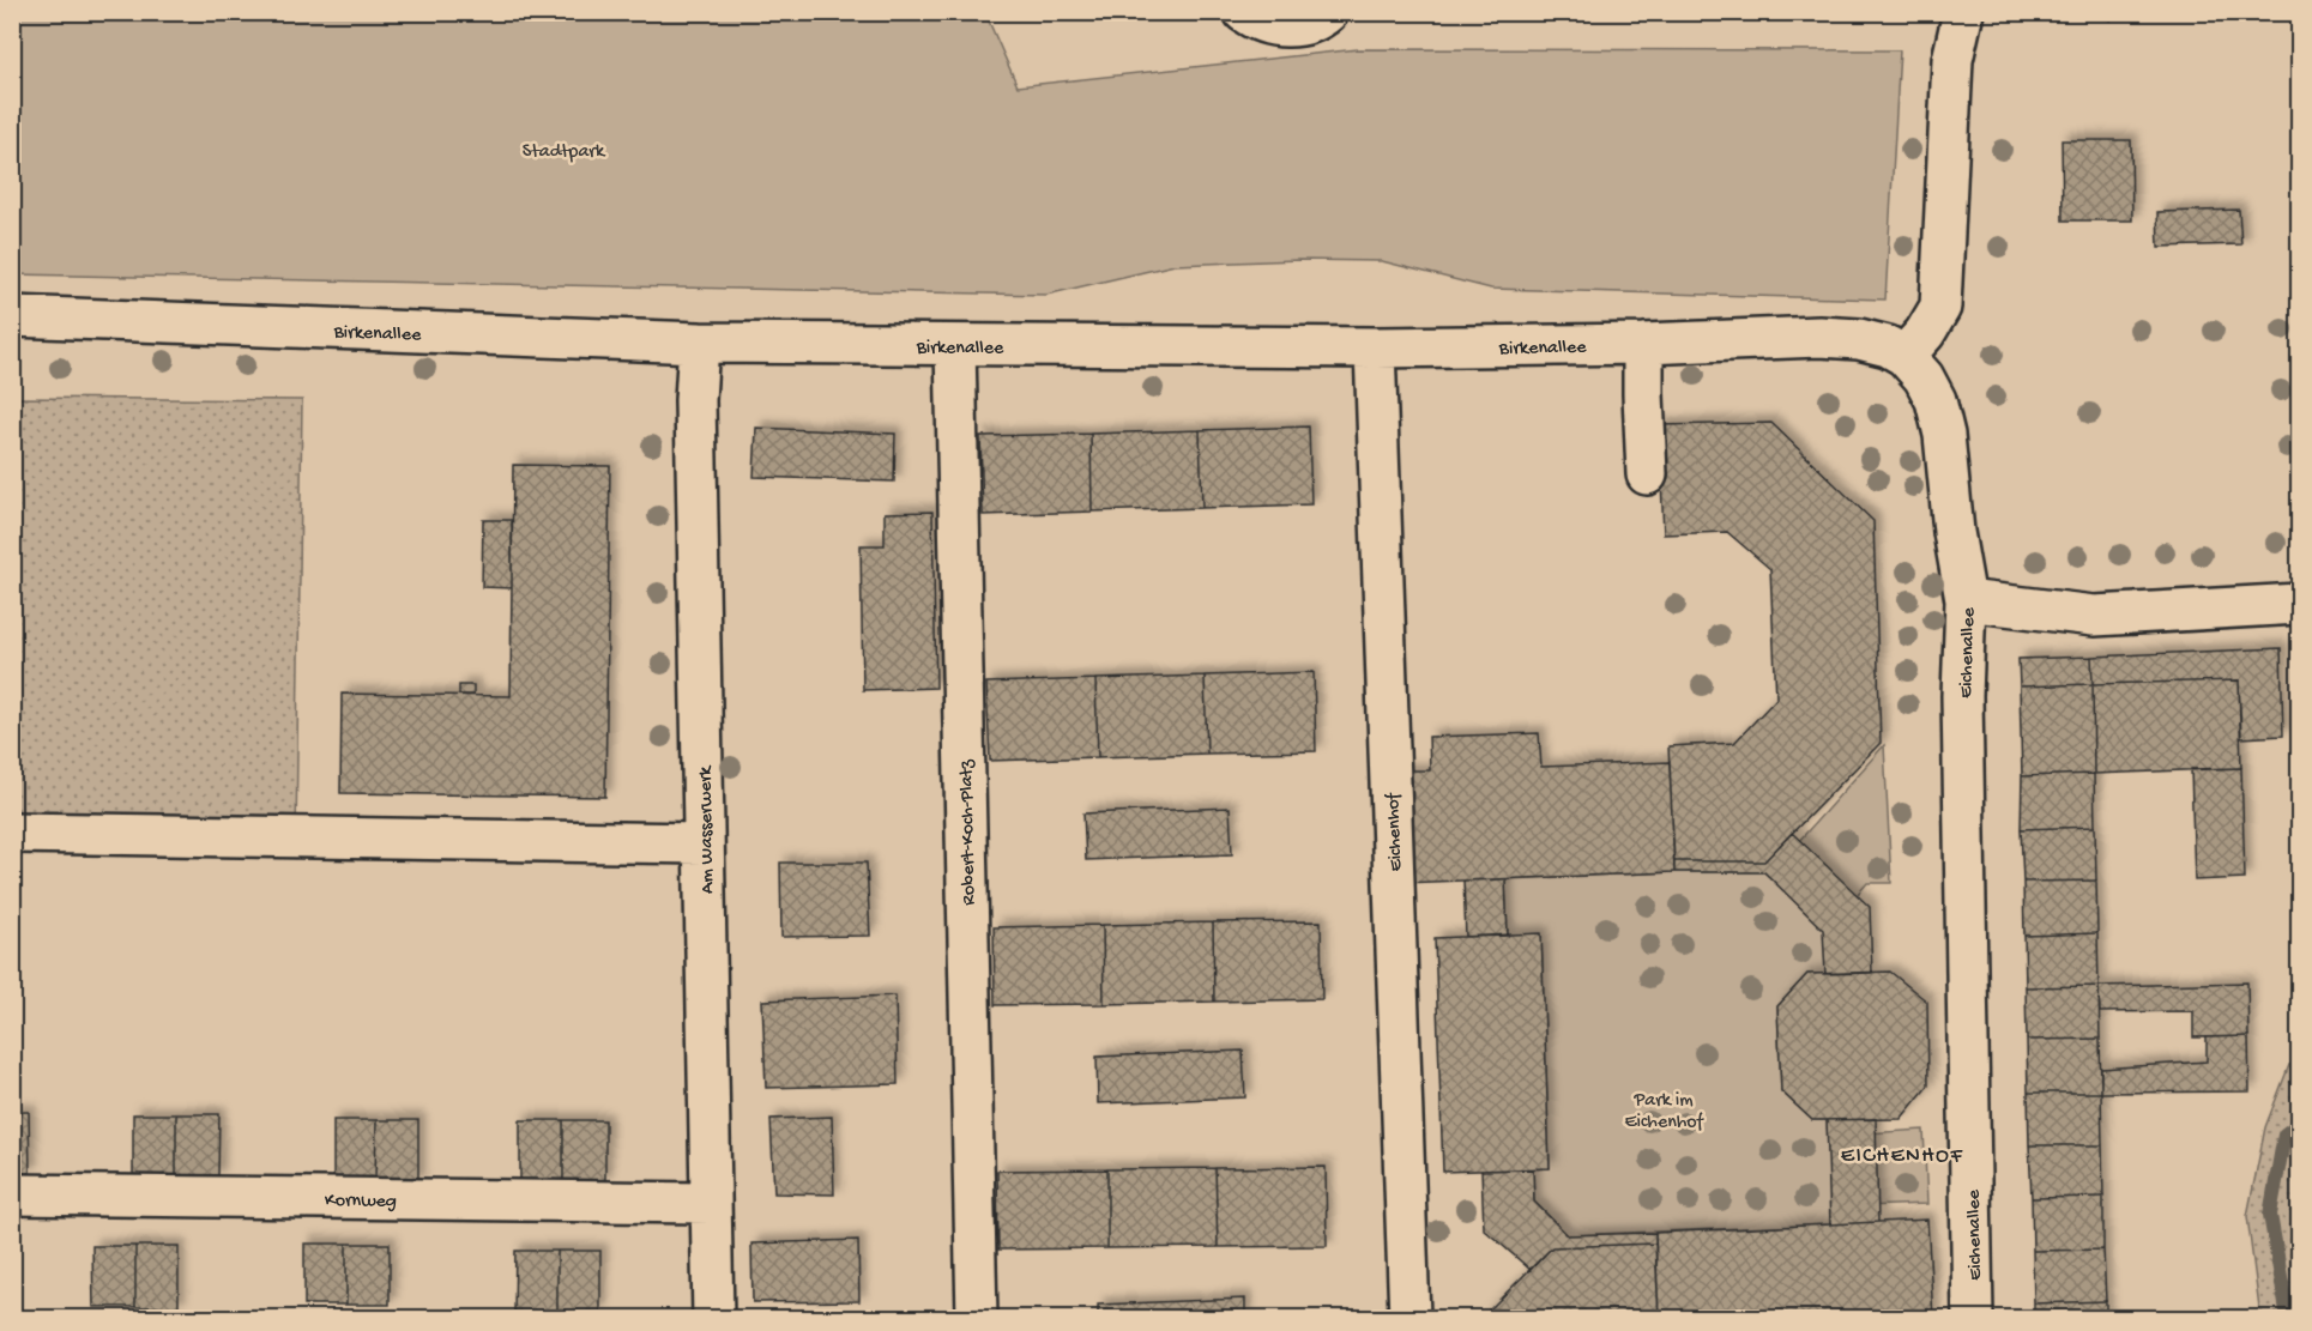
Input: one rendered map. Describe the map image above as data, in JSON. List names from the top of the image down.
{
  "streets": {
    "street": [
      "Birkenallee",
      "Eichenallee",
      "Am Wasserwerk",
      "Robert-Koch-Platz",
      "Eichenhof",
      "Kornweg"
    ]
  },
  "crossings": [
    ["Birkenallee", "Eichenallee"],
    ["Birkenallee", "Am Wasserwerk"],
    ["Birkenallee", "Robert-Koch-Platz"],
    ["Birkenallee", "Eichenhof"],
    ["Am Wasserwerk", "Kornweg"]
  ],
  "districts": ["EICHENHOF"],
  "parks": ["Stadtpark", "Park im Eichenhof"]
}
